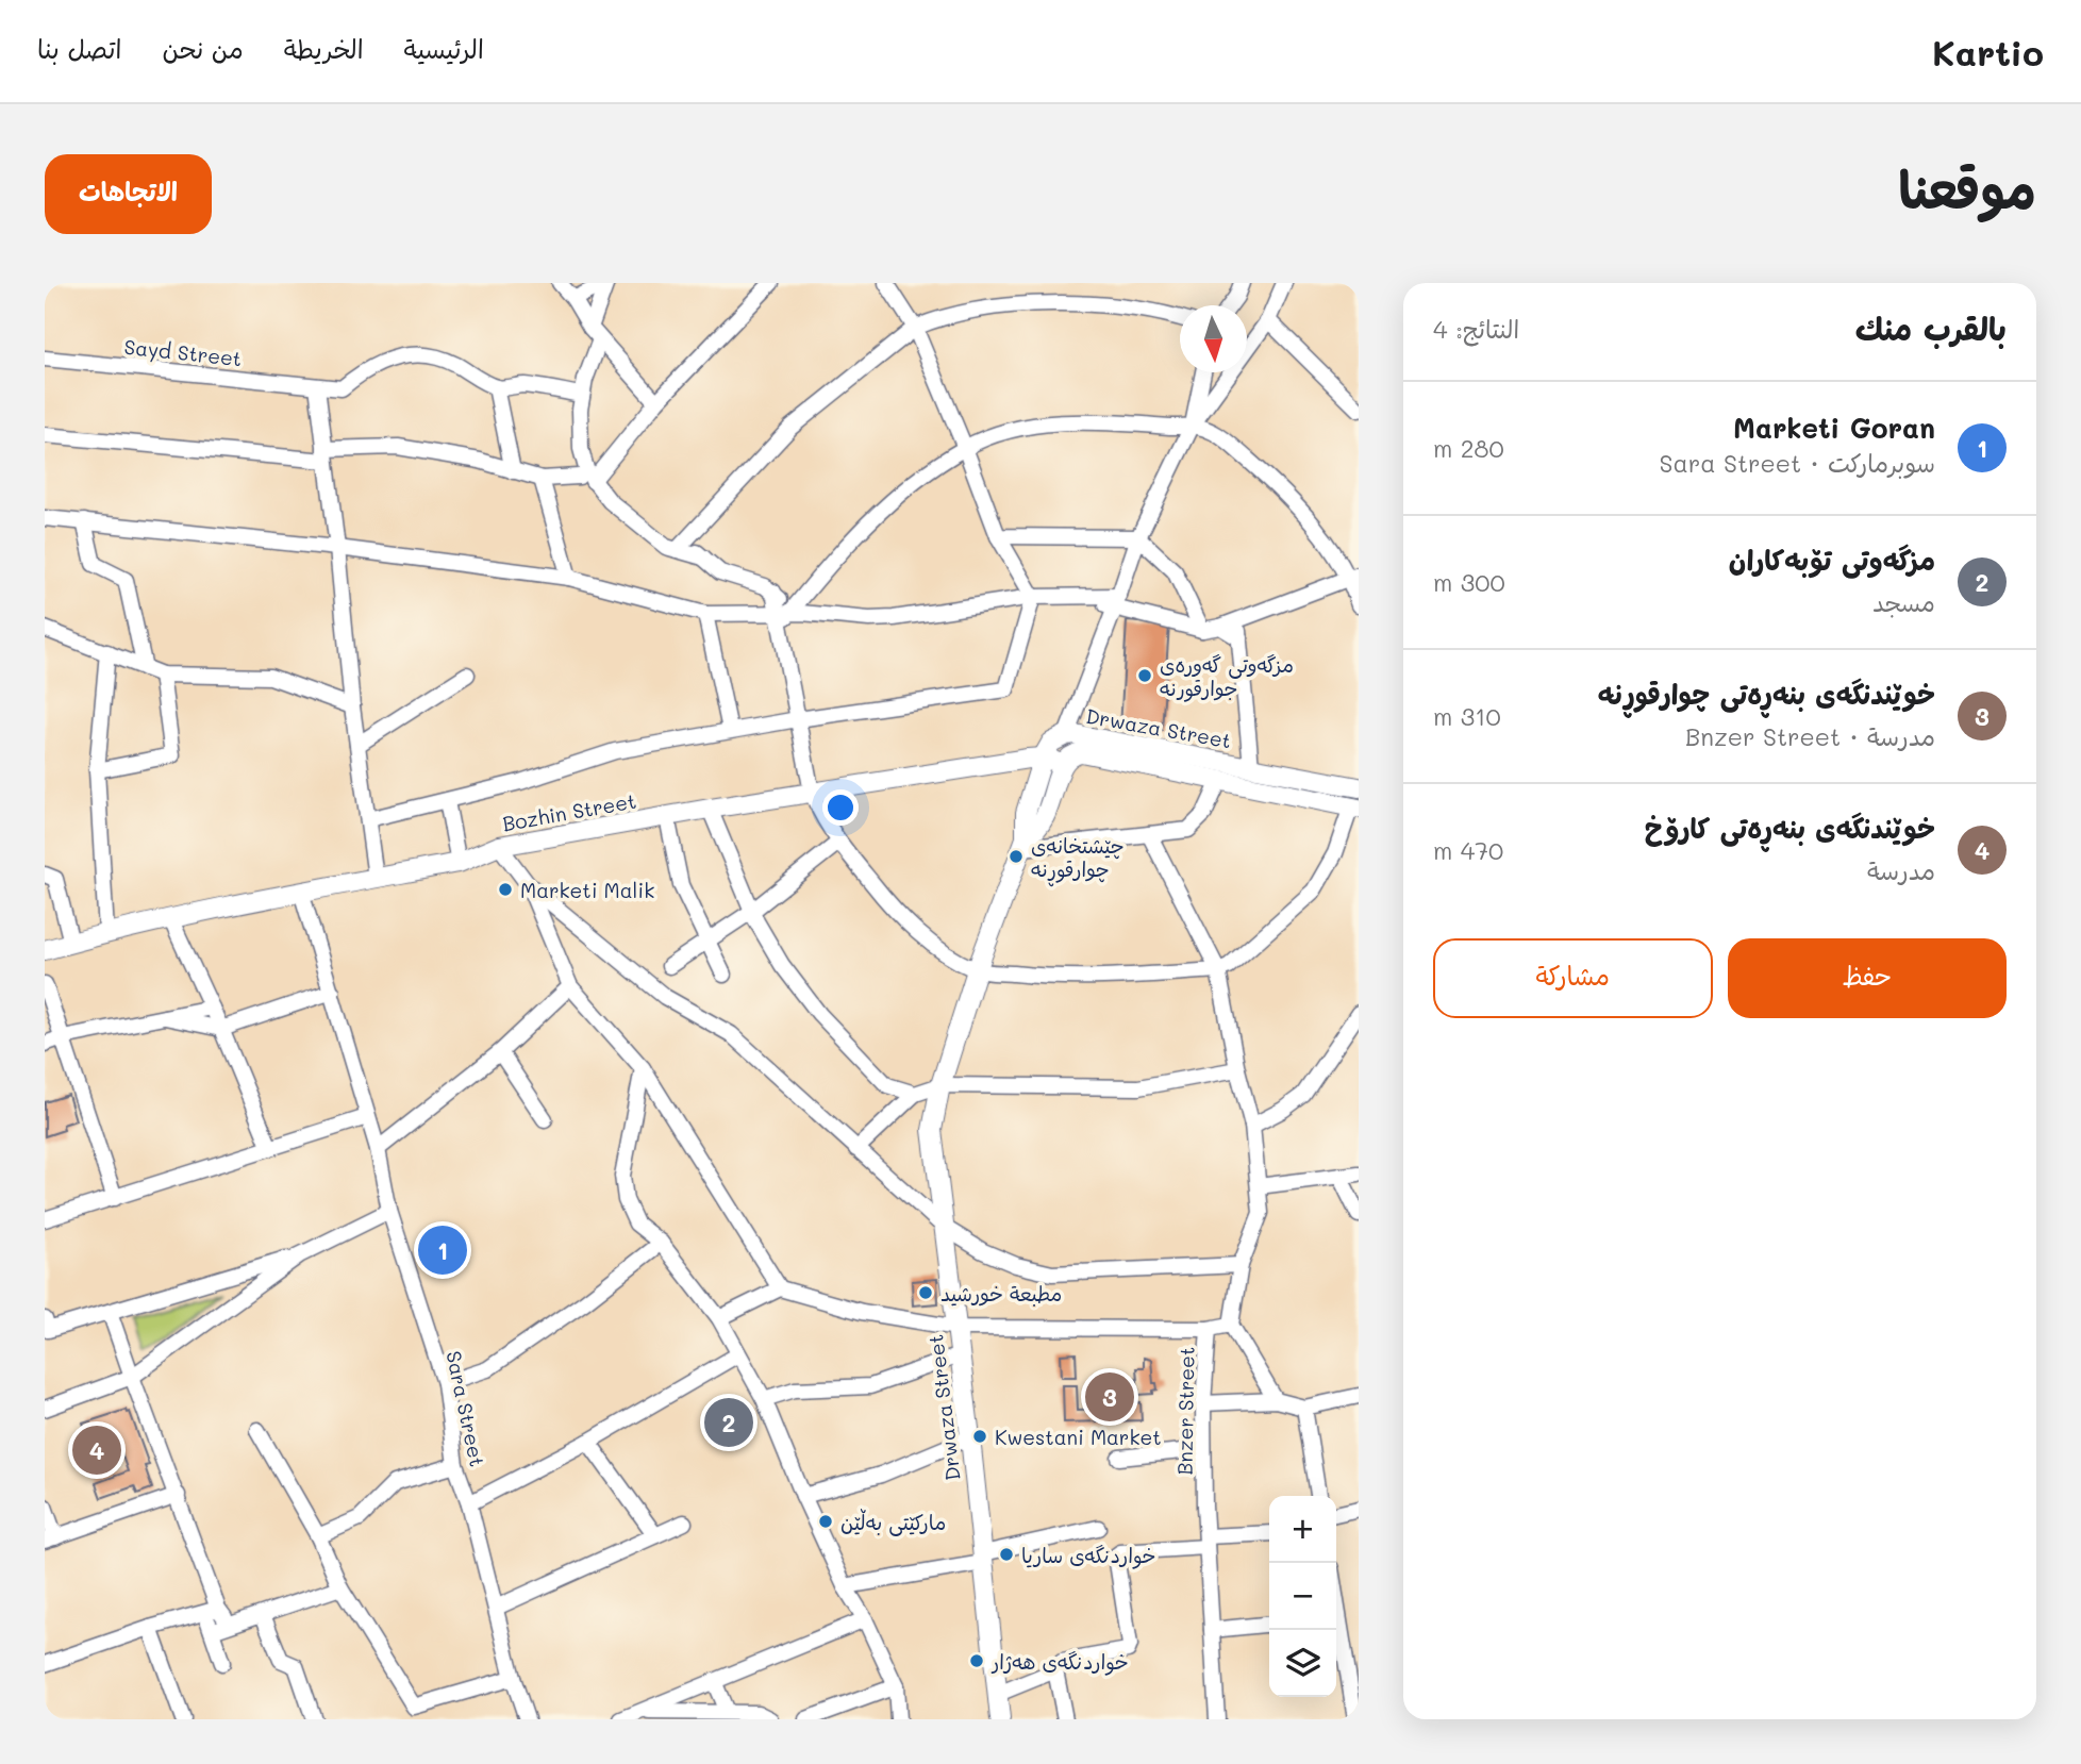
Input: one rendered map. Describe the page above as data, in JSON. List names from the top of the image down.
{
  "streets": {
    "street": [
      "Sayd Street",
      "Drwaza Street",
      "Bozhin Street",
      "Sara Street",
      "Bnzer Street"
    ]
  },
  "crossings": [
    ["Drwaza Street", "Bozhin Street"],
    ["Bozhin Street", "Sara Street"]
  ],
  "places": [
    "مزگەوتی گەورەی جوارقورنە",
    "چێشتخانەی چوارقوڕنە",
    "Marketi Malik",
    "مطبعة خورشيد",
    "Kwestani Market",
    "مارکێتی بەڵێن",
    "خواردنگەی ساریا",
    "خواردنگەی هەژار"
  ],
  "north": "bottom",
  "page": {
    "header": "Kartio",
    "nav": [
      "الرئيسية",
      "الخريطة",
      "من نحن",
      "اتصل بنا"
    ],
    "title": "موقعنا",
    "buttons": [
      "الاتجاهات",
      ["حفظ", "مشاركة"]
    ],
    "heading": ["بالقرب منك", "النتائج: 4"],
    "list": [
      {
        "mark": "1",
        "name": "Marketi Goran",
        "note": "سوبرماركت · Sara Street",
        "value": "280 m"
      },
      {
        "mark": "2",
        "name": "مزگەوتی تۆبەکاران",
        "note": "مسجد",
        "value": "300 m"
      },
      {
        "mark": "3",
        "name": "خوێندنگەی بنەڕەتی چوارقوڕنە",
        "note": "مدرسة · Bnzer Street",
        "value": "310 m"
      },
      {
        "mark": "4",
        "name": "خوێندنگەی بنەڕەتی کارۆخ",
        "note": "مدرسة",
        "value": "470 m"
      }
    ],
    "pins": [
      "1",
      "3",
      "2",
      "4"
    ],
    "map_buttons": ["+", "−"]
  }
}
